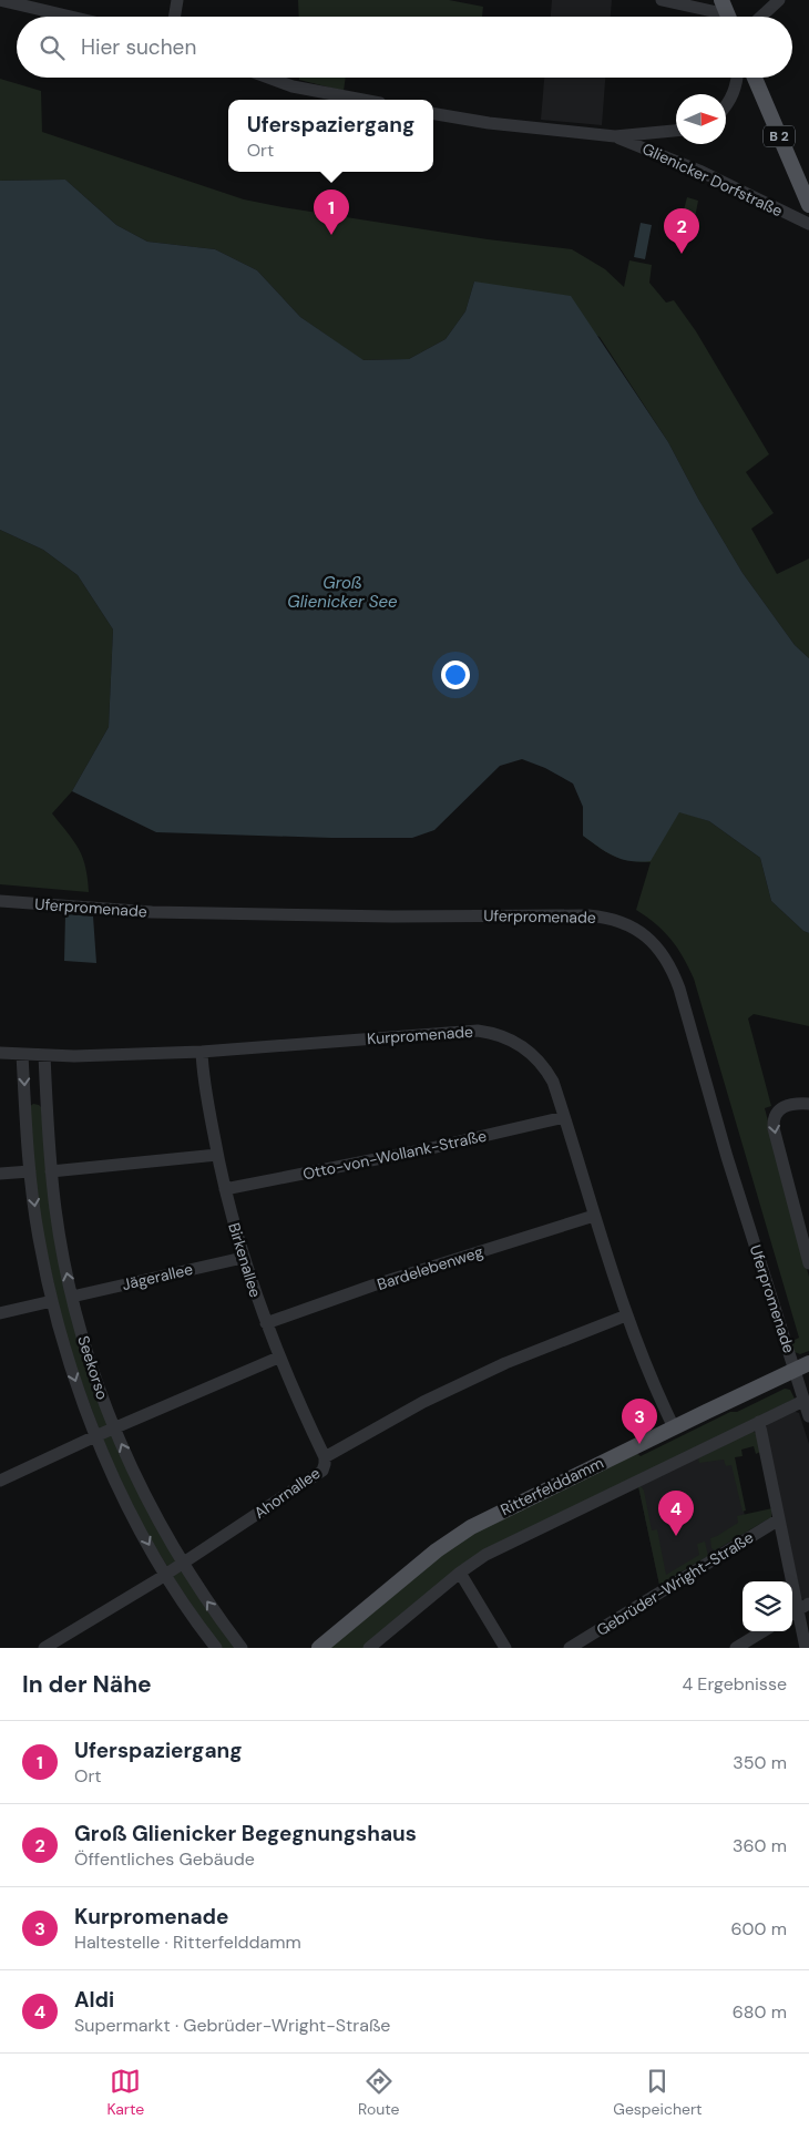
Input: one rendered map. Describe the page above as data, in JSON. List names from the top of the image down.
{
  "streets": {
    "main road": ["B 2", "Ritterfelddamm"],
    "street": [
      "Glienicker Dorfstraße",
      "Uferpromenade",
      "Kurpromenade",
      "Otto-von-Wollank-Straße",
      "Birkenallee",
      "Bardelebenweg",
      "Jägerallee",
      "Seekorso",
      "Ahornallee",
      "Gebrüder-Wright-Straße"
    ]
  },
  "crossings": [
    ["Uferpromenade", "Ritterfelddamm"],
    ["Kurpromenade", "Otto-von-Wollank-Straße"],
    ["Kurpromenade", "Birkenallee"],
    ["Kurpromenade", "Bardelebenweg"],
    ["Kurpromenade", "Seekorso"],
    ["Kurpromenade", "Ritterfelddamm"],
    ["Kurpromenade", "Ahornallee"],
    ["Otto-von-Wollank-Straße", "Birkenallee"],
    ["Birkenallee", "Bardelebenweg"],
    ["Birkenallee", "Jägerallee"],
    ["Birkenallee", "Ahornallee"],
    ["Jägerallee", "Seekorso"],
    ["Seekorso", "Ahornallee"]
  ],
  "water": ["Groß Glienicker See"],
  "north": "right",
  "page": {
    "search": "Hier suchen",
    "popup": ["Uferspaziergang", "Ort"],
    "pins": [
      "1",
      "2",
      "3",
      "4"
    ],
    "heading": ["In der Nähe", "4 Ergebnisse"],
    "list": [
      {
        "mark": "1",
        "name": "Uferspaziergang",
        "note": "Ort",
        "value": "350 m"
      },
      {
        "mark": "2",
        "name": "Groß Glienicker Begegnungshaus",
        "note": "Öffentliches Gebäude",
        "value": "360 m"
      },
      {
        "mark": "3",
        "name": "Kurpromenade",
        "note": "Haltestelle · Ritterfelddamm",
        "value": "600 m"
      },
      {
        "mark": "4",
        "name": "Aldi",
        "note": "Supermarkt · Gebrüder-Wright-Straße",
        "value": "680 m"
      }
    ],
    "nav": ["Karte", "Route", "Gespeichert"]
  }
}
